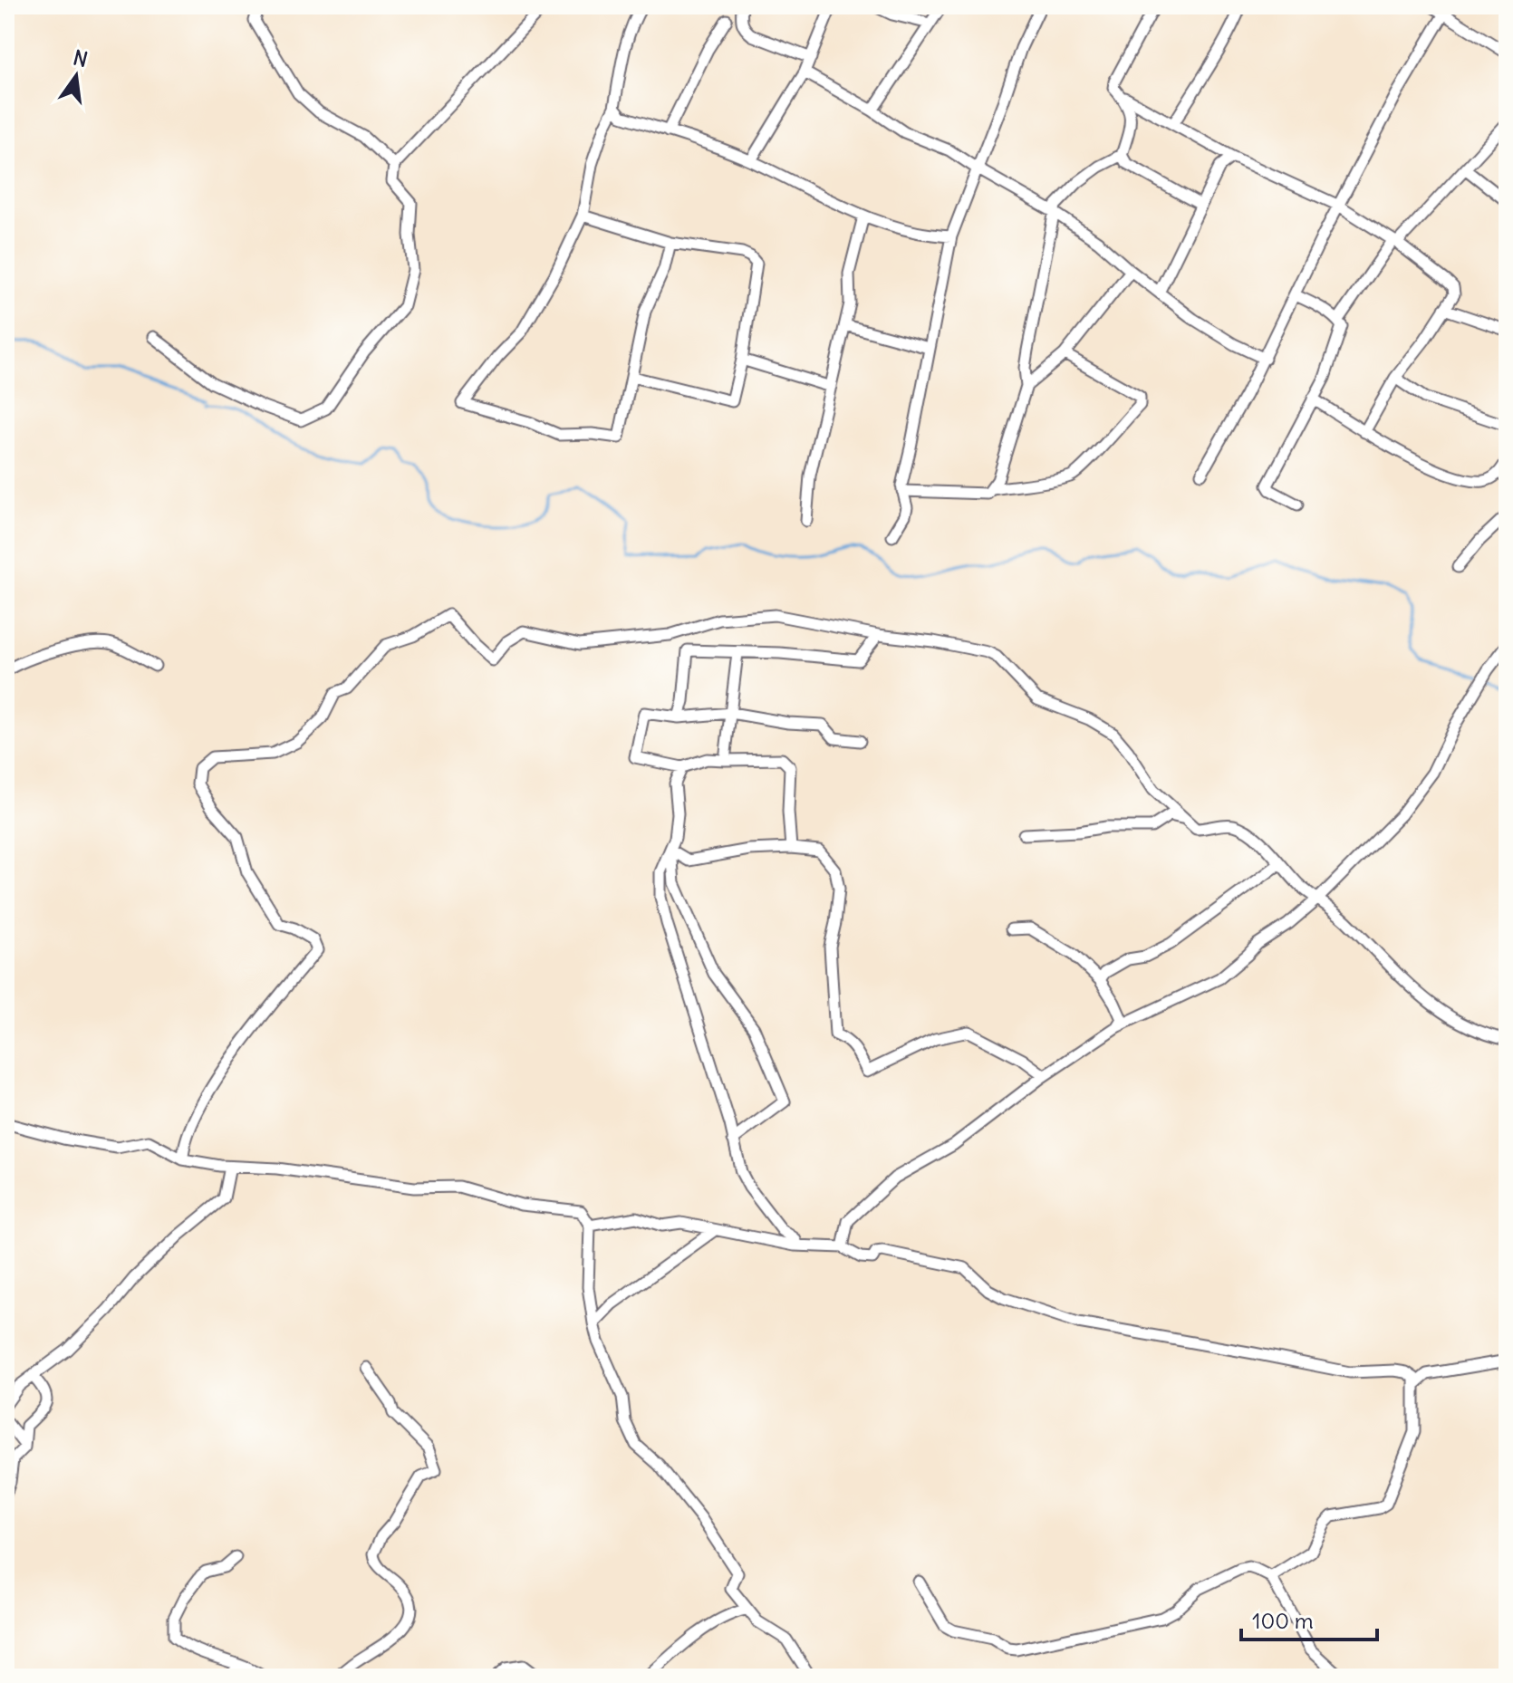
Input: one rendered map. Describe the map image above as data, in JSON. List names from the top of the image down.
{
  "scale_bar": "100 m",
  "north": "top"
}
